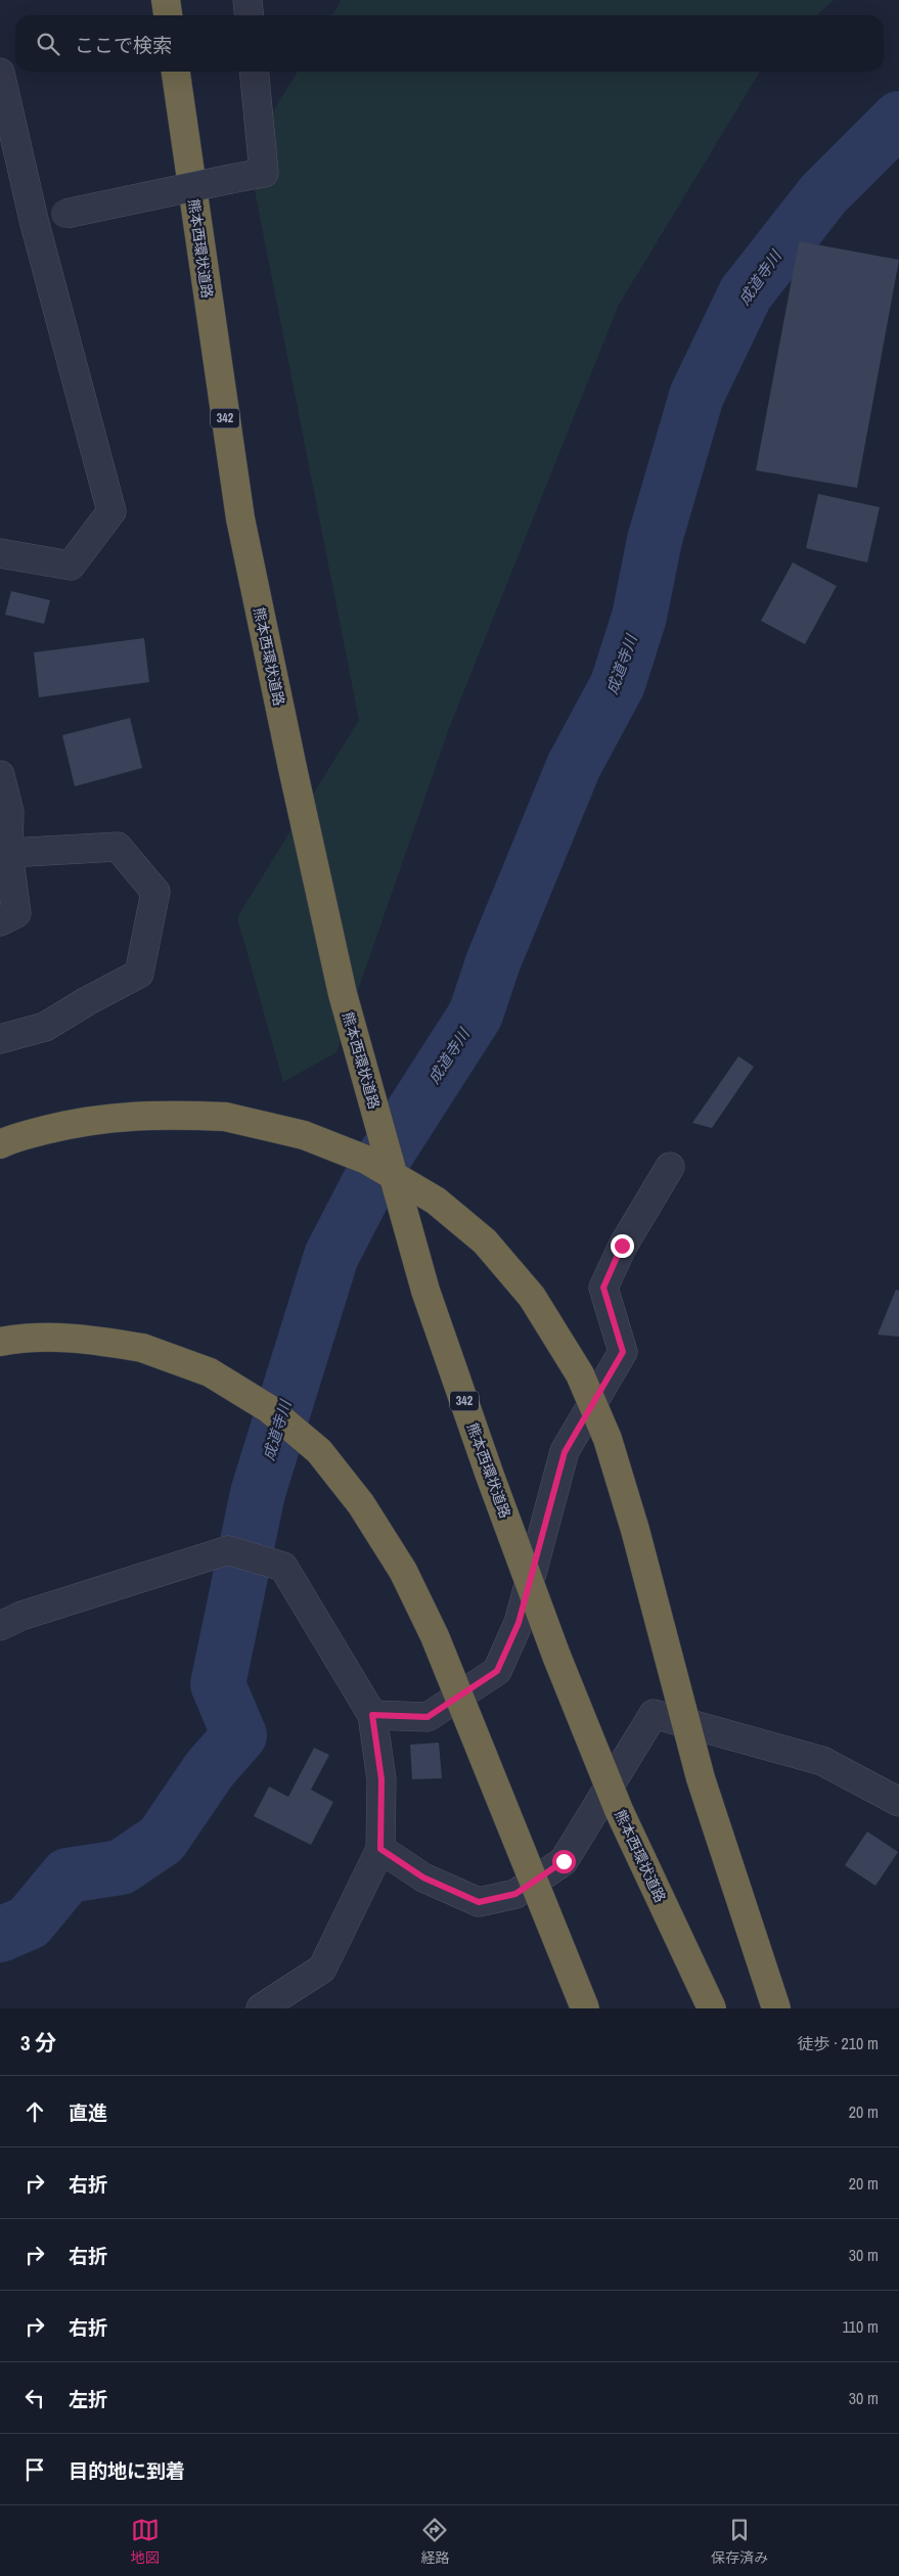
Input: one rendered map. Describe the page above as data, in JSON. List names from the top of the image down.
{
  "streets": {
    "highway": ["熊本西環状道路", "342"]
  },
  "water": ["成道寺川"],
  "page": {
    "search": "ここで検索",
    "heading": ["3 分", "徒歩 · 210 m"],
    "list": [
      ["直進", "20 m"],
      ["右折", "20 m"],
      ["右折", "30 m"],
      ["右折", "110 m"],
      ["左折", "30 m"],
      "目的地に到着"
    ],
    "nav": ["地図", "経路", "保存済み"]
  }
}
